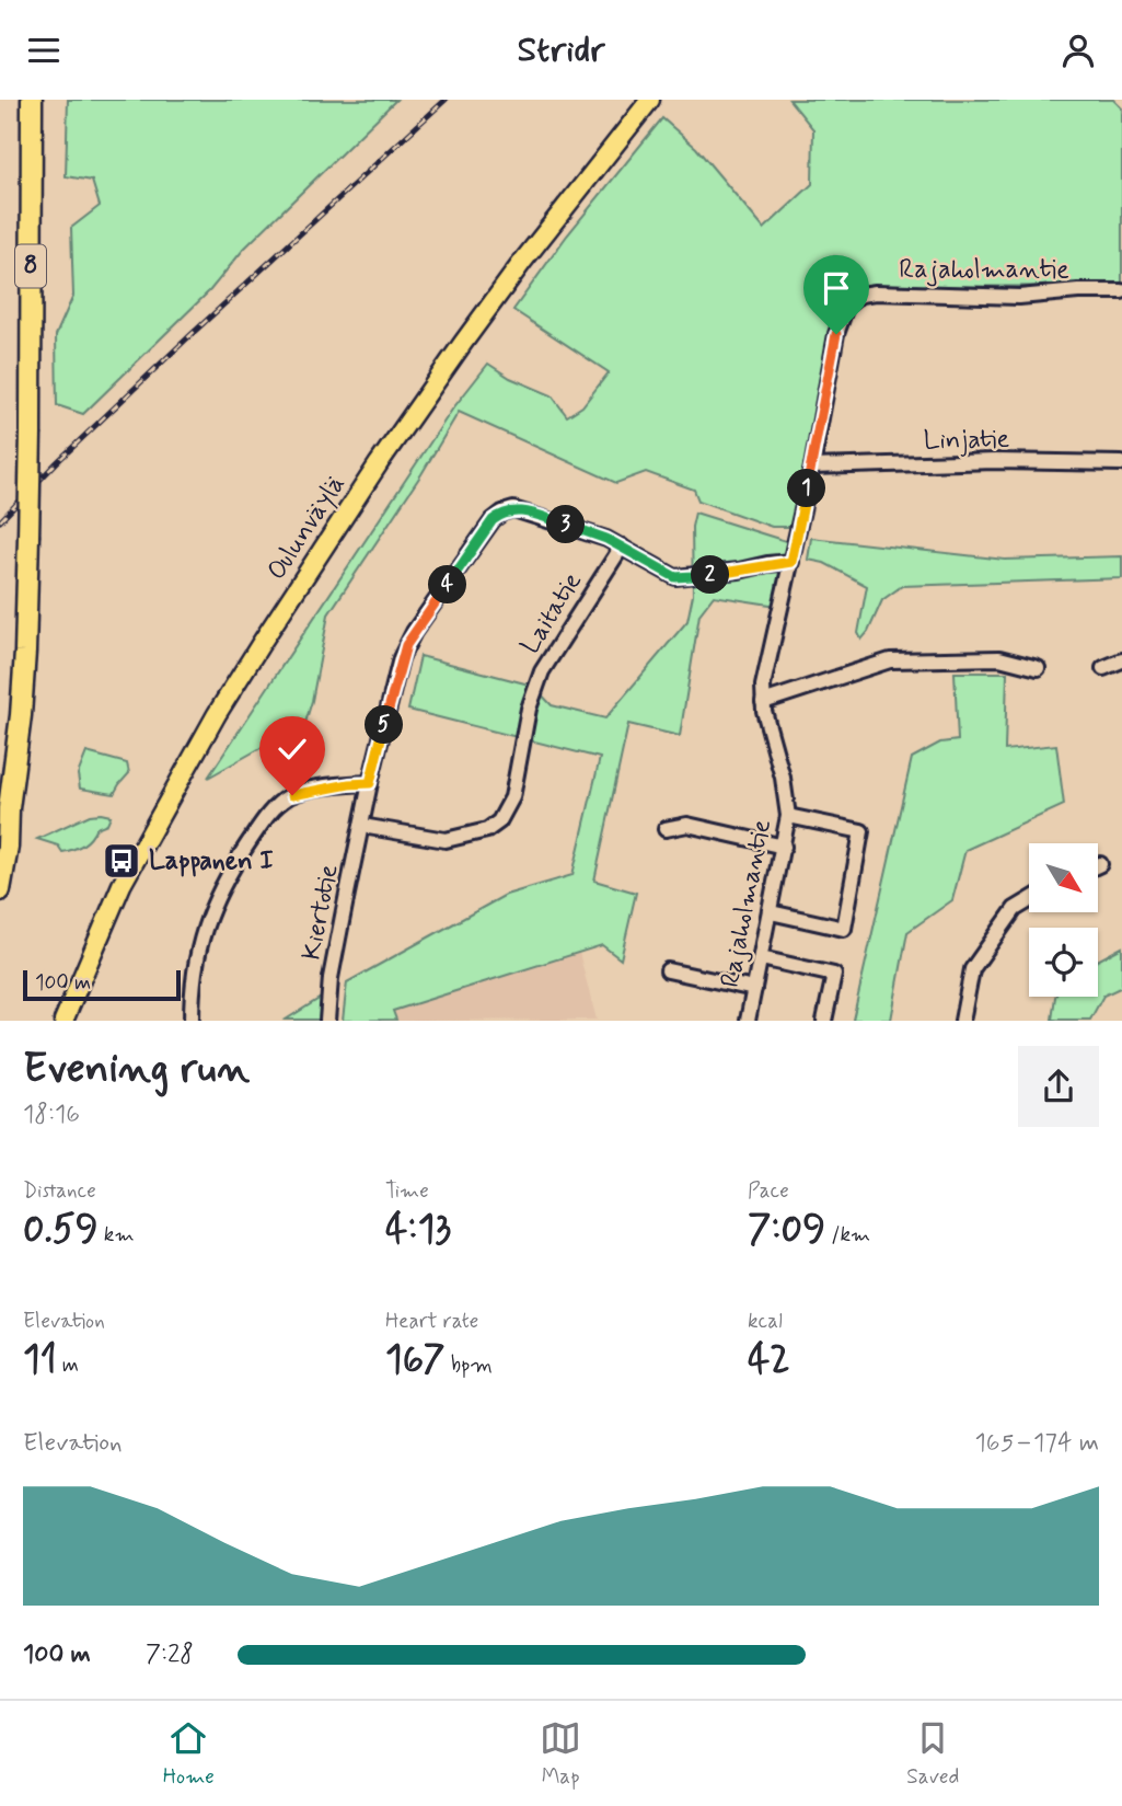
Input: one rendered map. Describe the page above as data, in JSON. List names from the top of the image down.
{
  "streets": {
    "highway": ["8"],
    "main road": ["Oulunväylä"],
    "street": [
      "Rajaholmantie",
      "Linjatie",
      "Laitatie",
      "Kiertotie"
    ]
  },
  "crossings": [
    ["Rajaholmantie", "Linjatie"],
    ["Rajaholmantie", "Kiertotie"],
    ["Laitatie", "Kiertotie"]
  ],
  "places": {
    "bus stop": ["Lappanen I"]
  },
  "scale_bar": "100 m",
  "north": "bottom right",
  "page": {
    "header": "Stridr",
    "pins": [
      "1",
      "3",
      "2",
      "4",
      "5"
    ],
    "scale": "100 m",
    "heading": ["Evening run", "18:16"],
    "stats": [
      ["Distance", "0.59 km"],
      ["Time", "4:13"],
      ["Pace", "7:09 /km"],
      ["Elevation", "11 m"],
      ["Heart rate", "167 bpm"],
      ["kcal", "42"]
    ],
    "chart": ["Elevation", "165–174 m"],
    "list": [
      {
        "name": "100 m",
        "note": "7:28"
      }
    ],
    "tabs": ["Home", "Map", "Saved"]
  }
}
